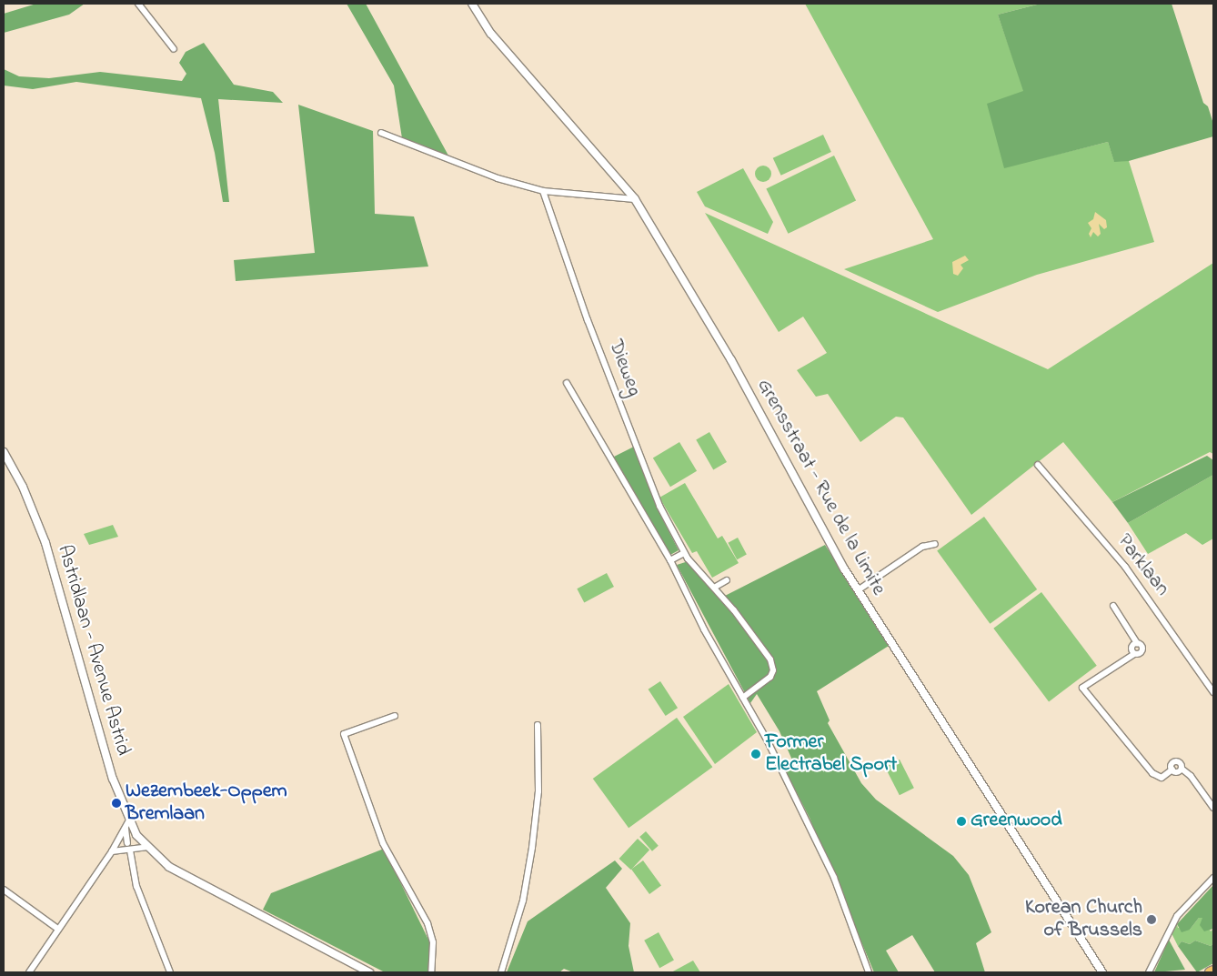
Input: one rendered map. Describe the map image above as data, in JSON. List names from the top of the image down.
{
  "streets": {
    "street": [
      "Dieweg",
      "Grensstraat - Rue de la Limite",
      "Parklaan",
      "Astridlaan - Avenue Astrid"
    ]
  },
  "places": [
    "Former Electrabel Sport",
    "Wezembeek-Oppem Bremlaan",
    "Greenwood",
    "Korean Church of Brussels"
  ]
}
